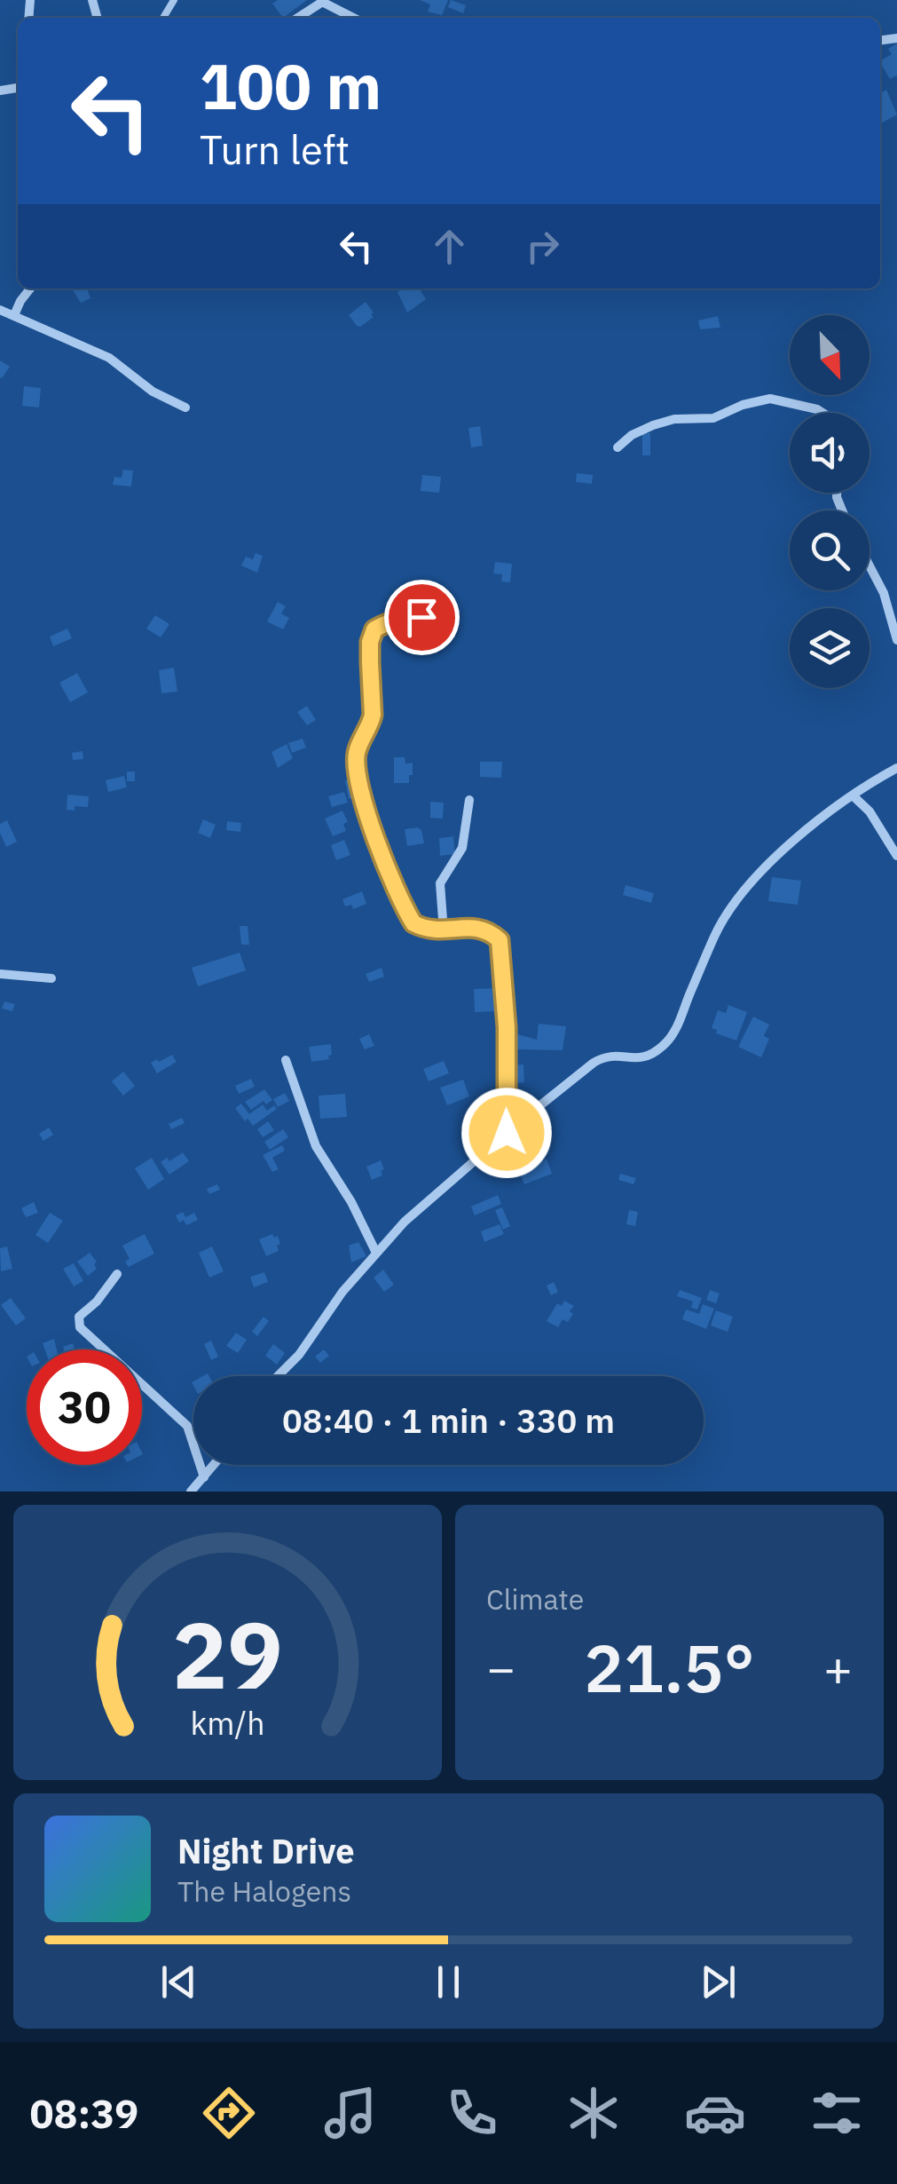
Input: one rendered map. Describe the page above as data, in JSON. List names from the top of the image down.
{
  "north": "bottom right",
  "page": {
    "turn": ["100 m", "Turn left"],
    "limit": "30",
    "trip": "08:40 · 1 min · 330 m",
    "tile": "Climate",
    "heat": ["−", "21.5°", "+"],
    "song": ["Night Drive", "The Halogens"],
    "tabs": "08:39",
    "gauge": ["29", "km/h"]
  }
}
